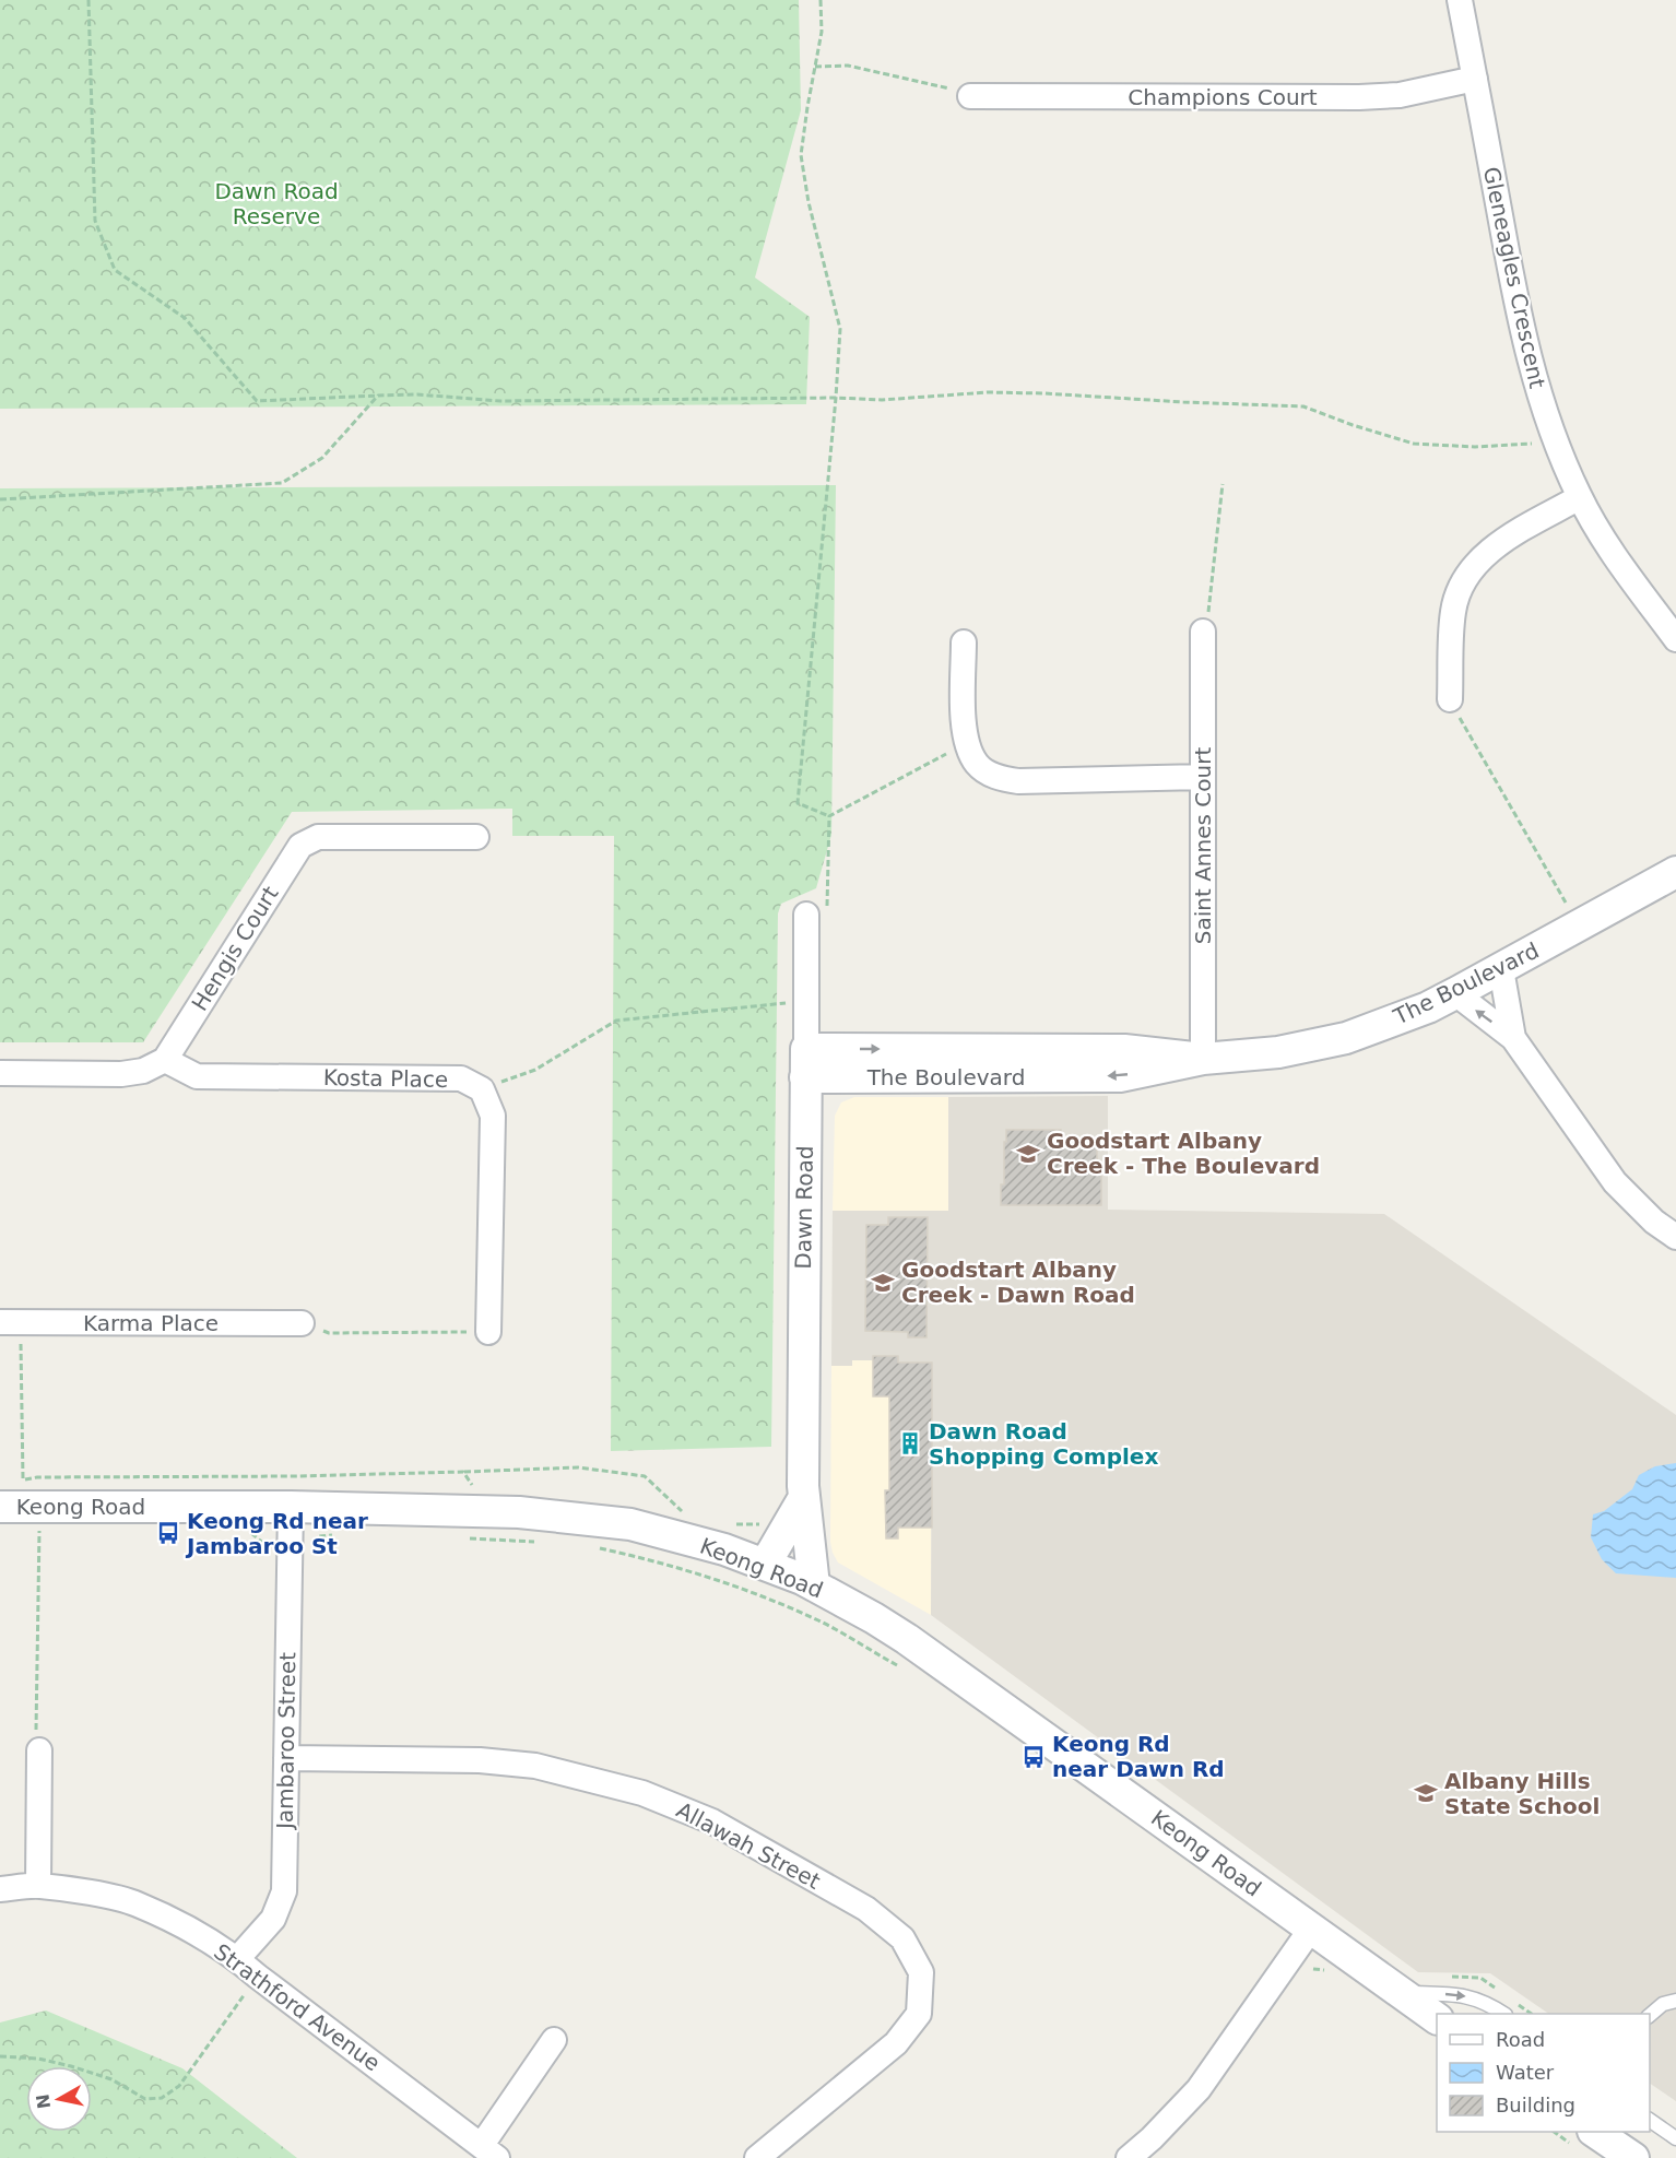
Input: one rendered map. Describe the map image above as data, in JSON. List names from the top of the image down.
{
  "streets": {
    "street": [
      "Champions Court",
      "Gleneagles Crescent",
      "Saint Annes Court",
      "Hengis Court",
      "The Boulevard",
      "Kosta Place",
      "Dawn Road",
      "Karma Place",
      "Keong Road",
      "Jambaroo Street",
      "Allawah Street",
      "Strathford Avenue"
    ]
  },
  "crossings": [
    ["Champions Court", "Gleneagles Crescent"],
    ["Saint Annes Court", "The Boulevard"],
    ["Hengis Court", "Kosta Place"],
    ["The Boulevard", "Dawn Road"],
    ["Dawn Road", "Keong Road"],
    ["Keong Road", "Jambaroo Street"],
    ["Jambaroo Street", "Allawah Street"],
    ["Jambaroo Street", "Strathford Avenue"]
  ],
  "parks": ["Dawn Road Reserve"],
  "places": {
    "school or university": ["Goodstart Albany Creek - The Boulevard", "Goodstart Albany Creek - Dawn Road", "Albany Hills State School"],
    "building": ["Dawn Road Shopping Complex"],
    "bus stop": ["Keong Rd near Jambaroo St", "Keong Rd near Dawn Rd"]
  },
  "legend": ["Road", "Water", "Building"],
  "north": "left"
}
